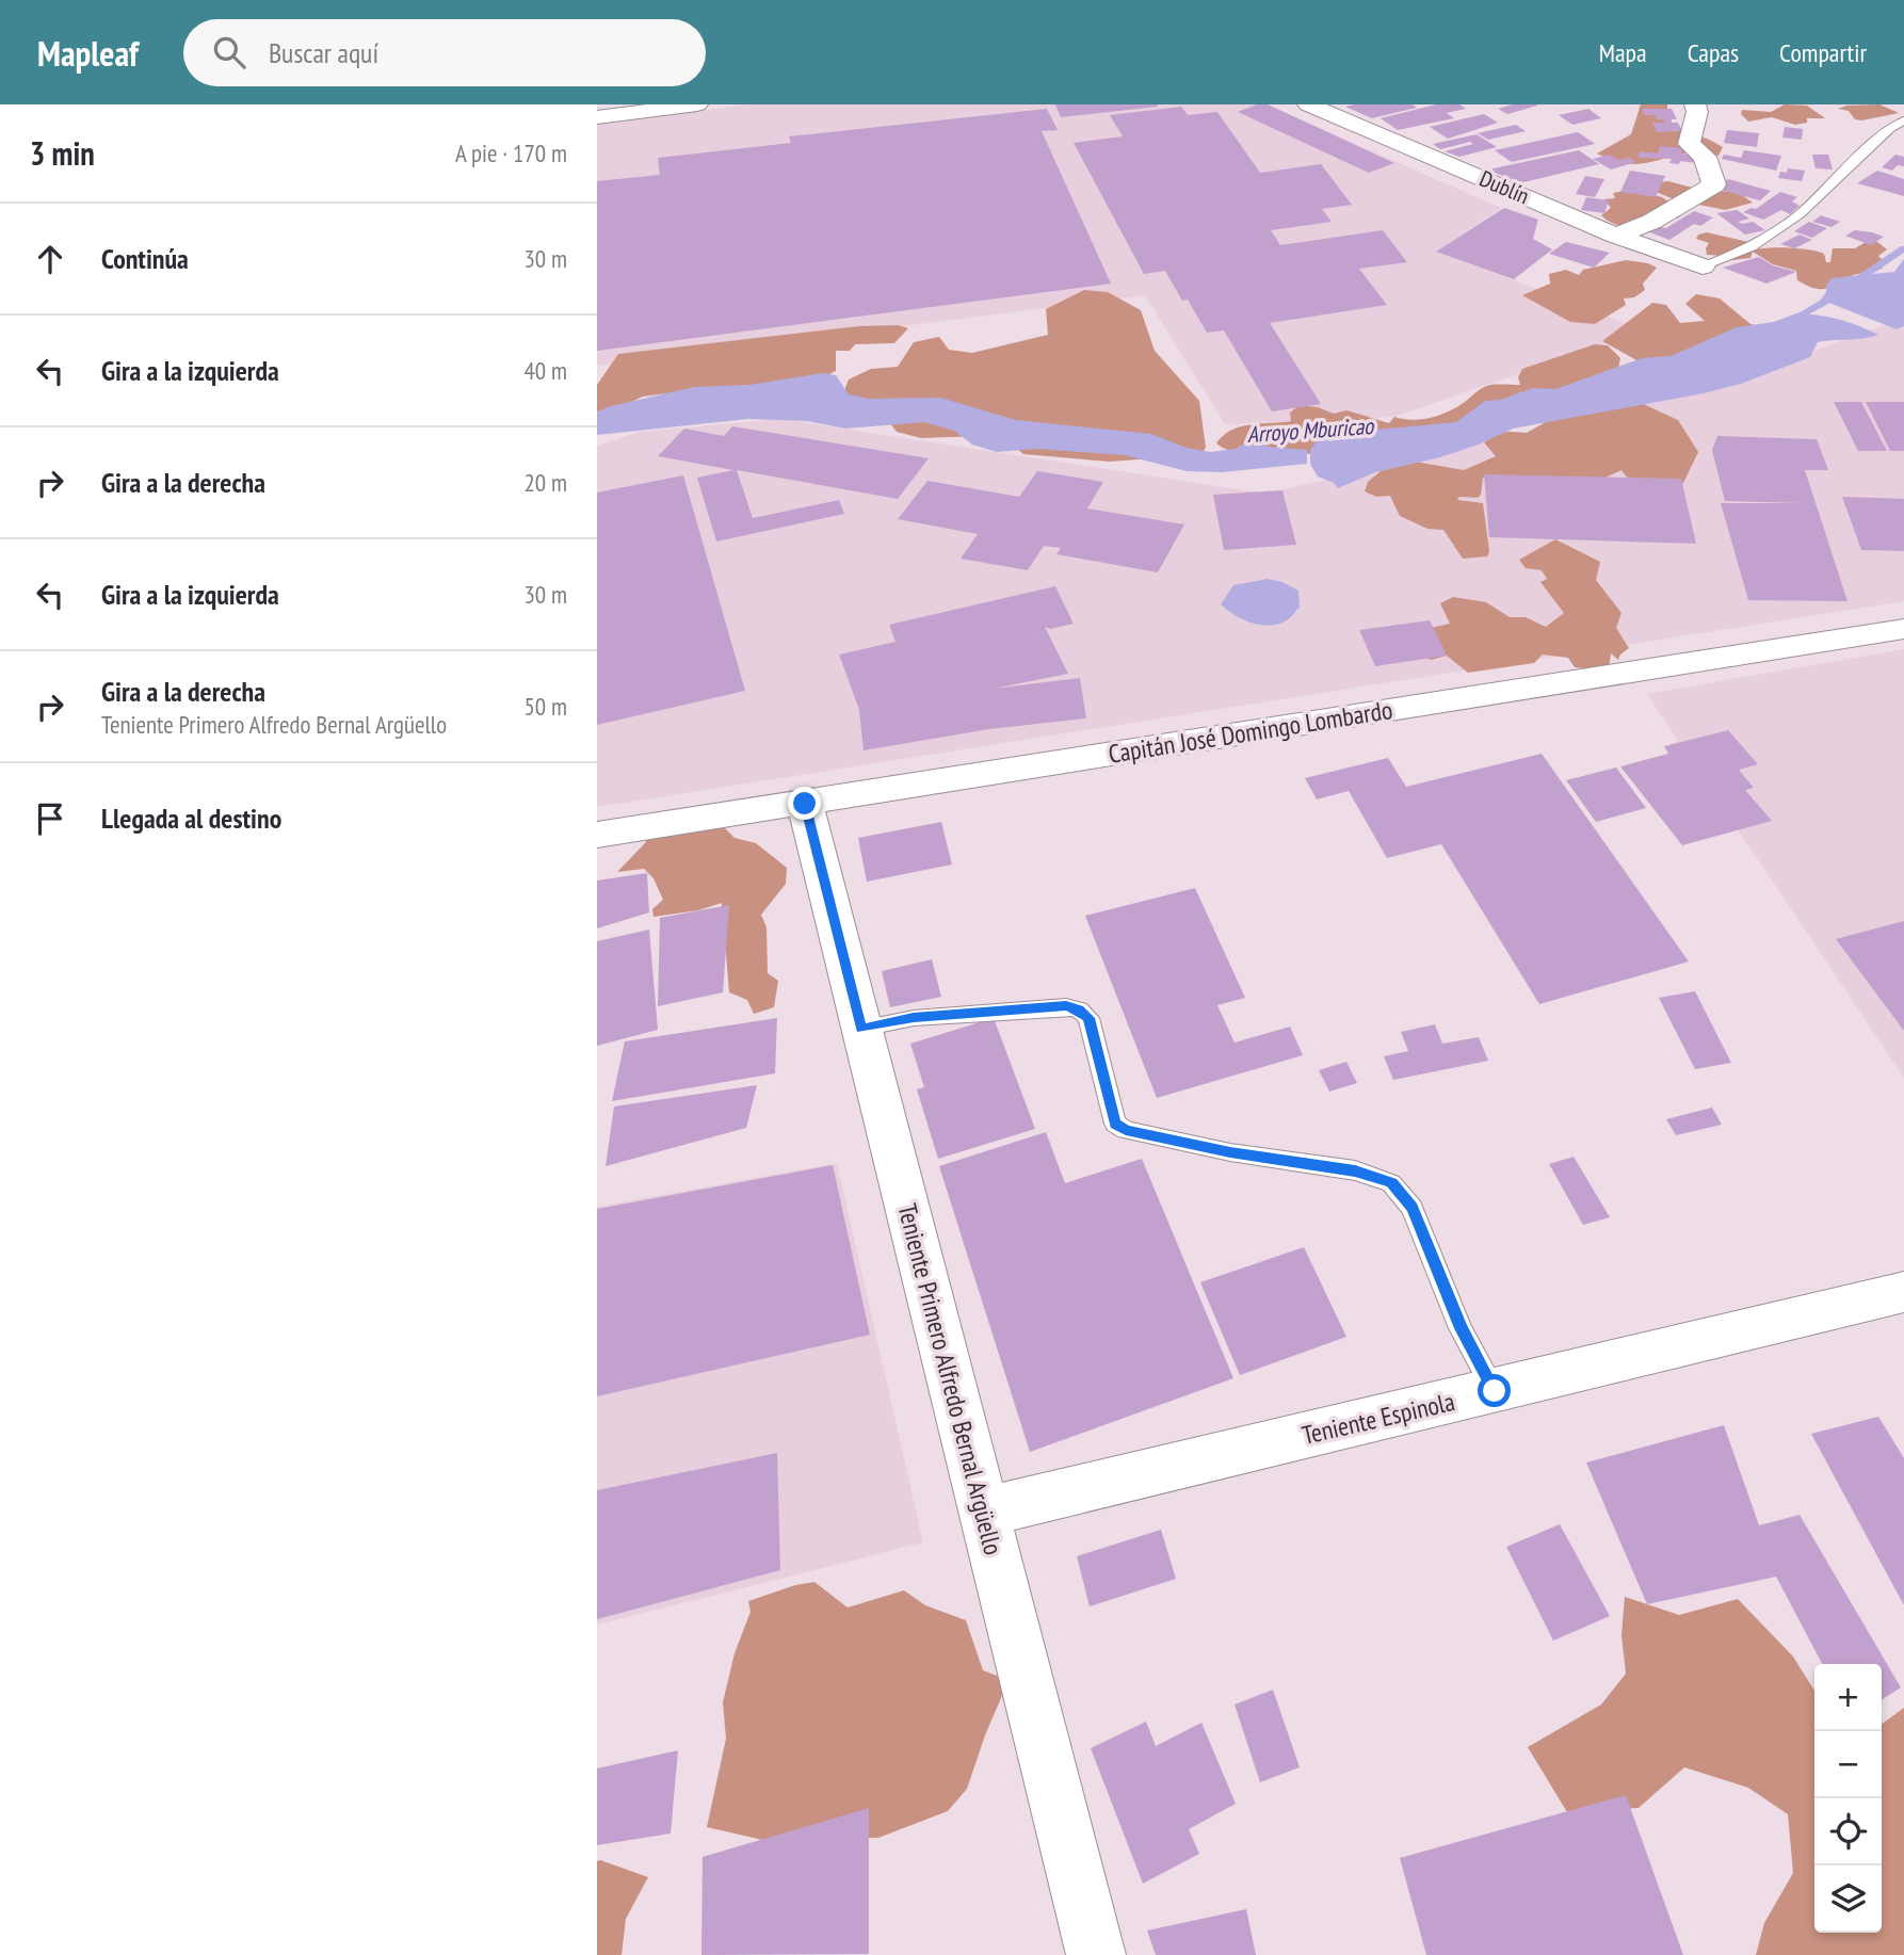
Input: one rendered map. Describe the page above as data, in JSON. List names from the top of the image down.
{
  "streets": {
    "street": [
      "Dublín",
      "Capitán José Domingo Lombardo",
      "Teniente Primero Alfredo Bernal Argüello",
      "Teniente Espinola"
    ]
  },
  "crossings": [
    ["Capitán José Domingo Lombardo", "Teniente Primero Alfredo Bernal Argüello"],
    ["Teniente Primero Alfredo Bernal Argüello", "Teniente Espinola"]
  ],
  "water": ["Arroyo Mburicao"],
  "page": {
    "header": "Mapleaf",
    "search": "Buscar aquí",
    "nav": ["Mapa", "Capas", "Compartir"],
    "heading": ["3 min", "A pie · 170 m"],
    "list": [
      ["Continúa", "30 m"],
      ["Gira a la izquierda", "40 m"],
      ["Gira a la derecha", "20 m"],
      ["Gira a la izquierda", "30 m"],
      ["Gira a la derecha", "Teniente Primero Alfredo Bernal Argüello", "50 m"],
      "Llegada al destino"
    ],
    "map_buttons": ["+", "−"]
  }
}
